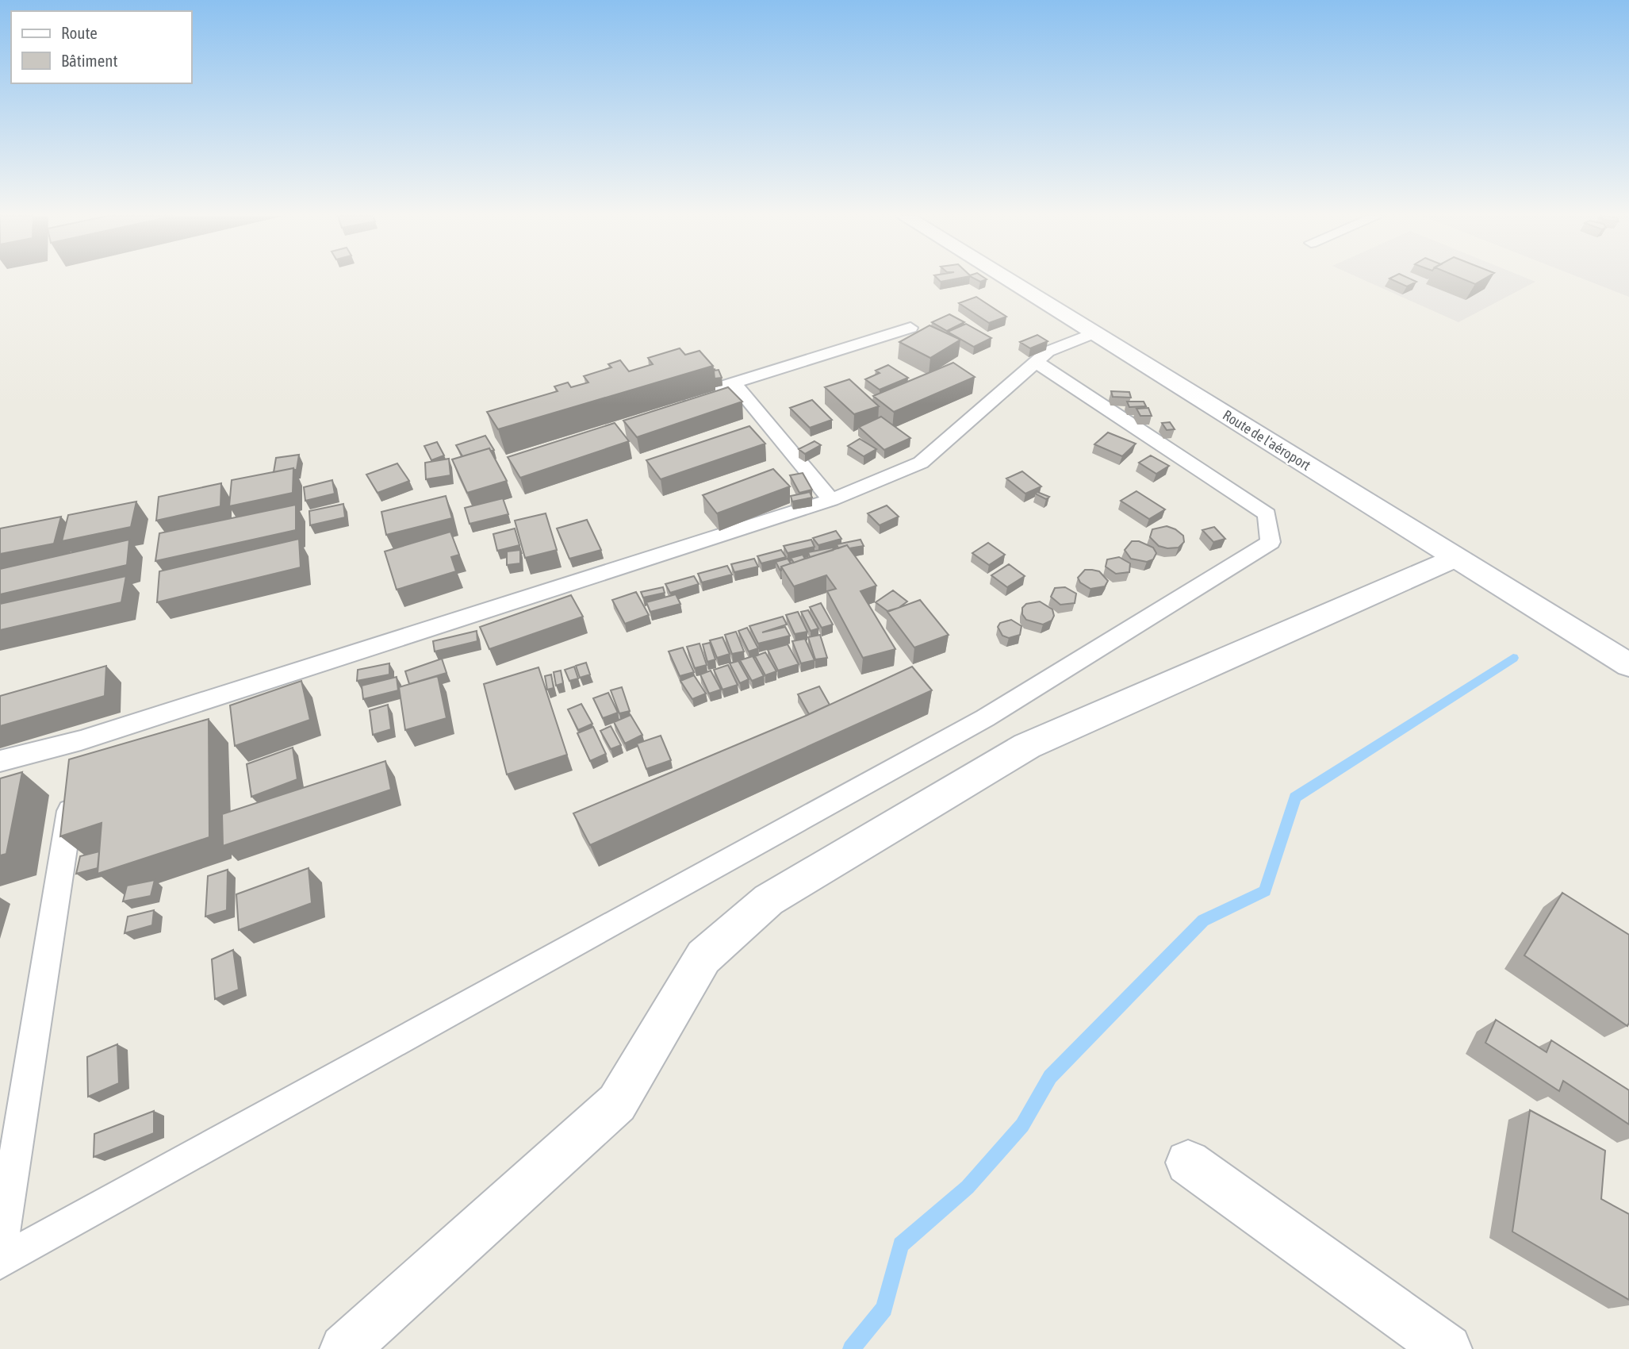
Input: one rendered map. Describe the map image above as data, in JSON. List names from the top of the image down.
{
  "streets": {
    "street": ["Route de l'aéroport"]
  },
  "legend": ["Route", "Bâtiment"]
}
